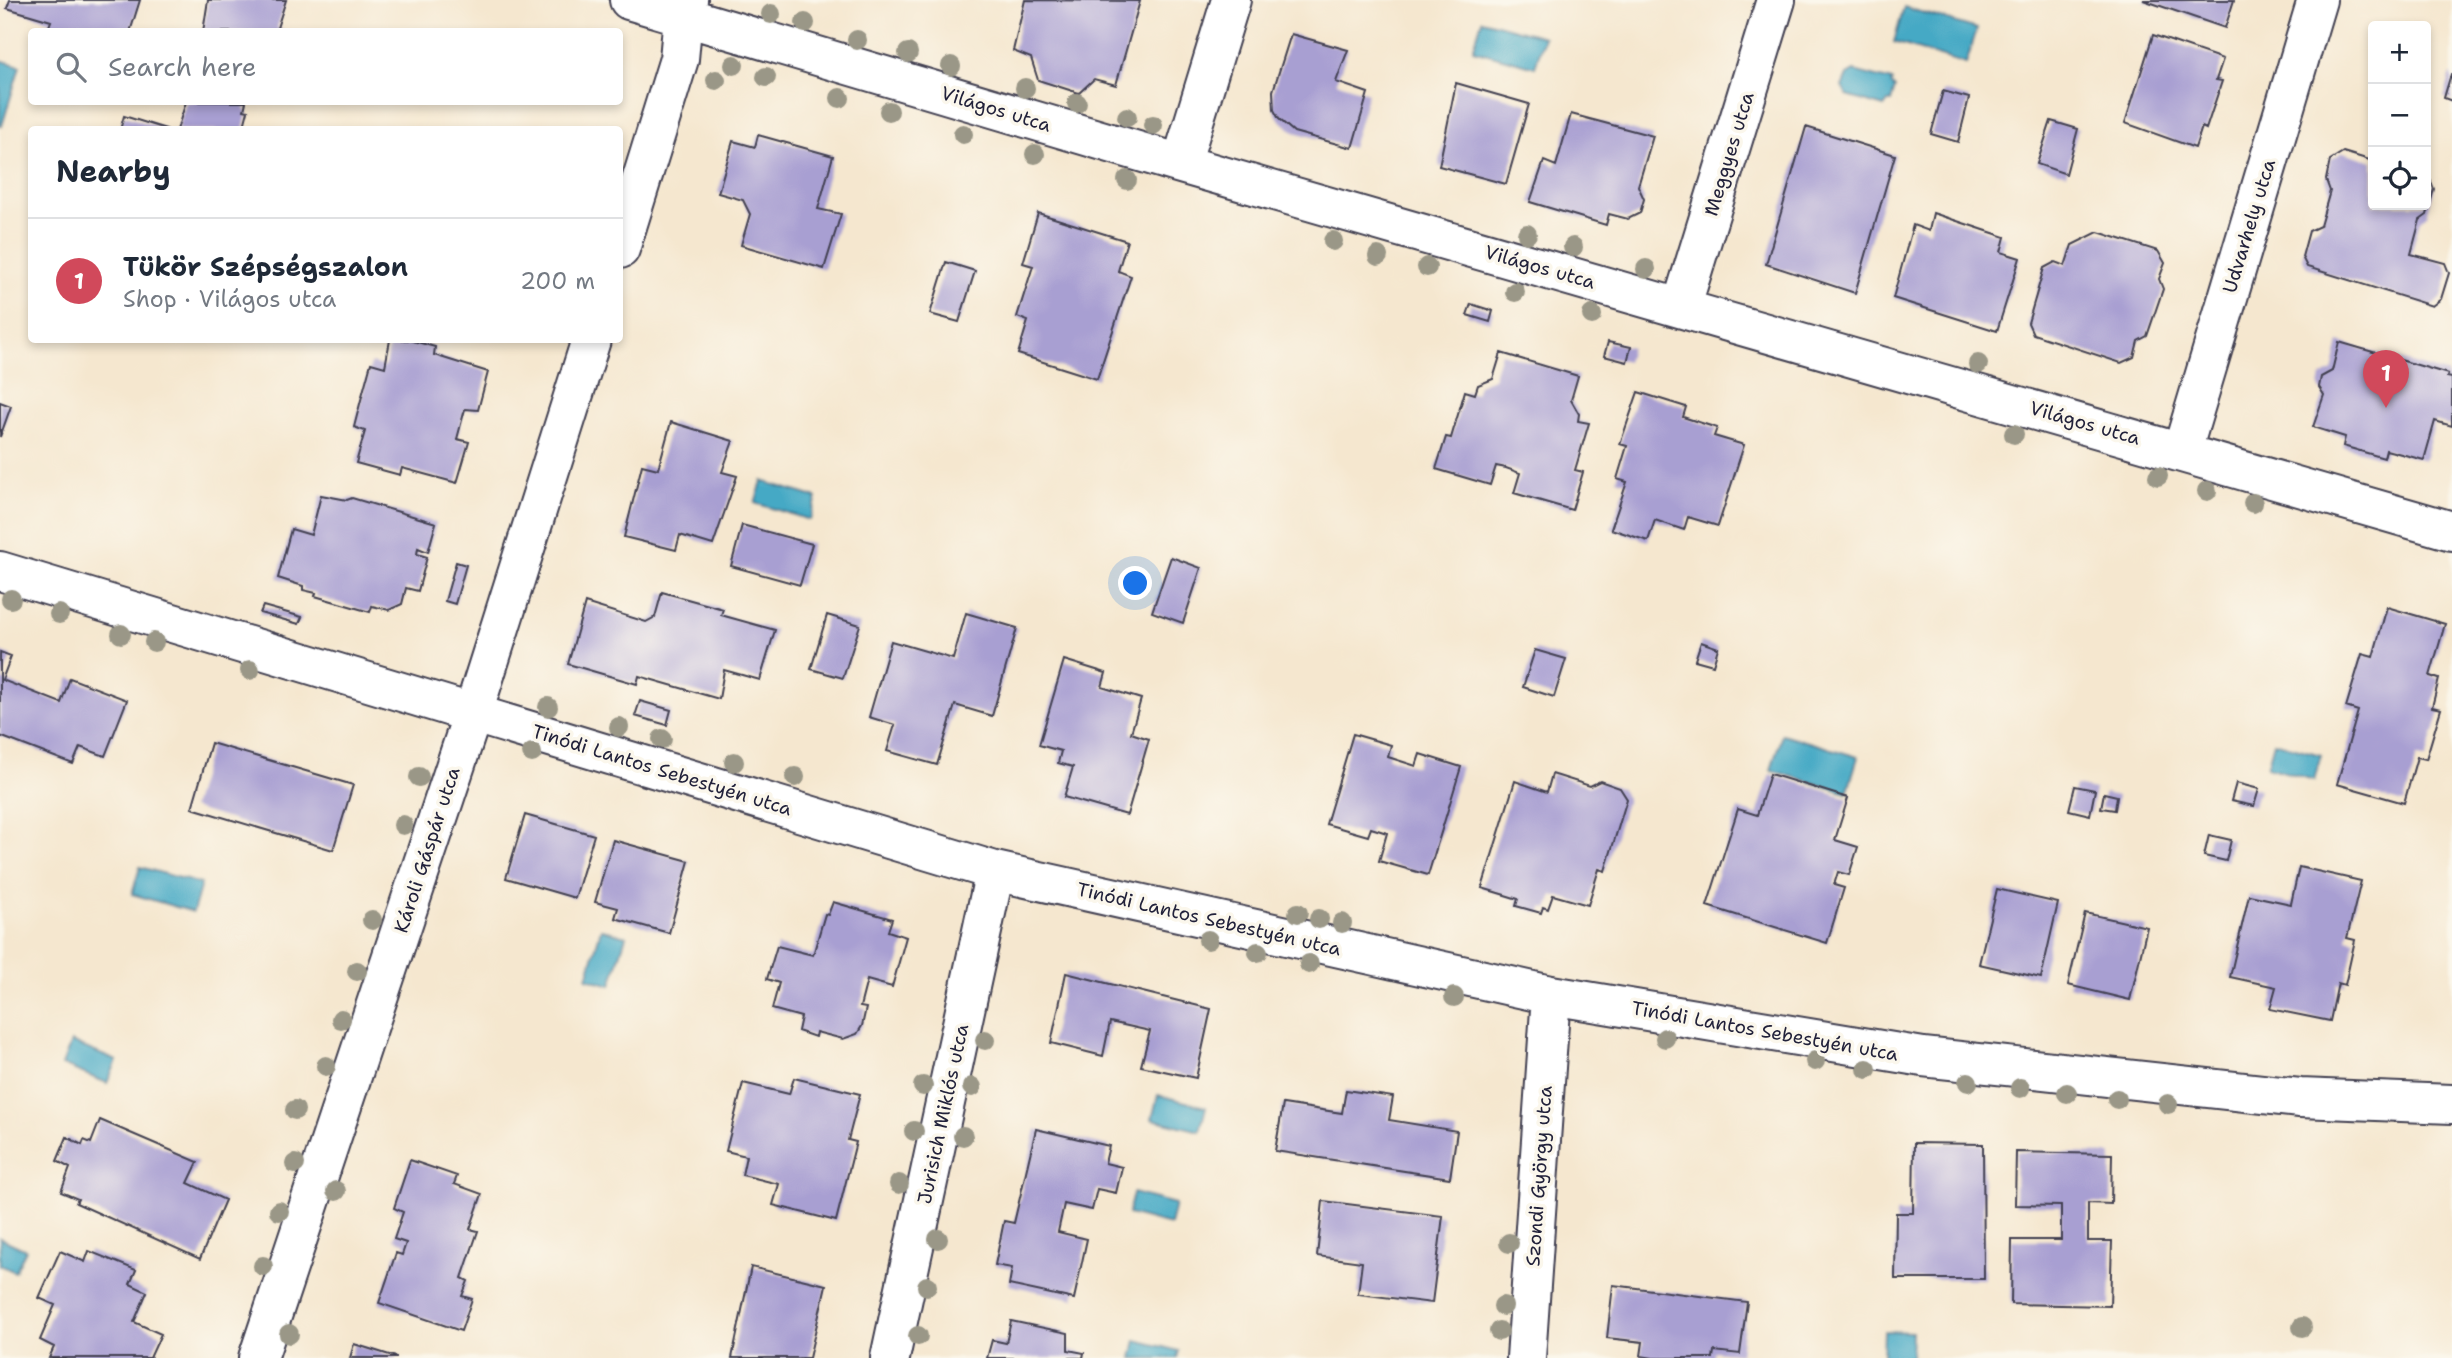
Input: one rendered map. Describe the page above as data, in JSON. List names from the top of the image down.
{
  "streets": {
    "street": [
      "Világos utca",
      "Meggyes utca",
      "Udvarhely utca",
      "Tinódi Lantos Sebestyén utca",
      "Károli Gáspár utca",
      "Jurisich Miklós utca",
      "Szondi György utca"
    ]
  },
  "crossings": [
    ["Világos utca", "Meggyes utca"],
    ["Világos utca", "Udvarhely utca"],
    ["Tinódi Lantos Sebestyén utca", "Károli Gáspár utca"],
    ["Tinódi Lantos Sebestyén utca", "Jurisich Miklós utca"],
    ["Tinódi Lantos Sebestyén utca", "Szondi György utca"]
  ],
  "page": {
    "map_buttons": ["+", "−"],
    "search": "Search here",
    "heading": "Nearby",
    "list": [
      {
        "mark": "1",
        "name": "Tükör Szépségszalon",
        "note": "Shop · Világos utca",
        "value": "200 m"
      }
    ],
    "pins": "1"
  }
}
